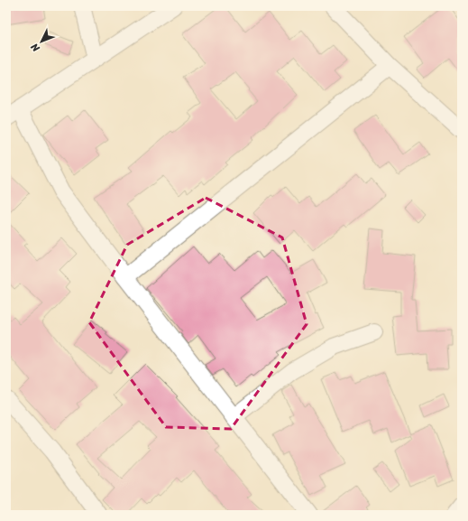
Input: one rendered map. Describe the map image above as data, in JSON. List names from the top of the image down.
{
  "north": "bottom left"
}
